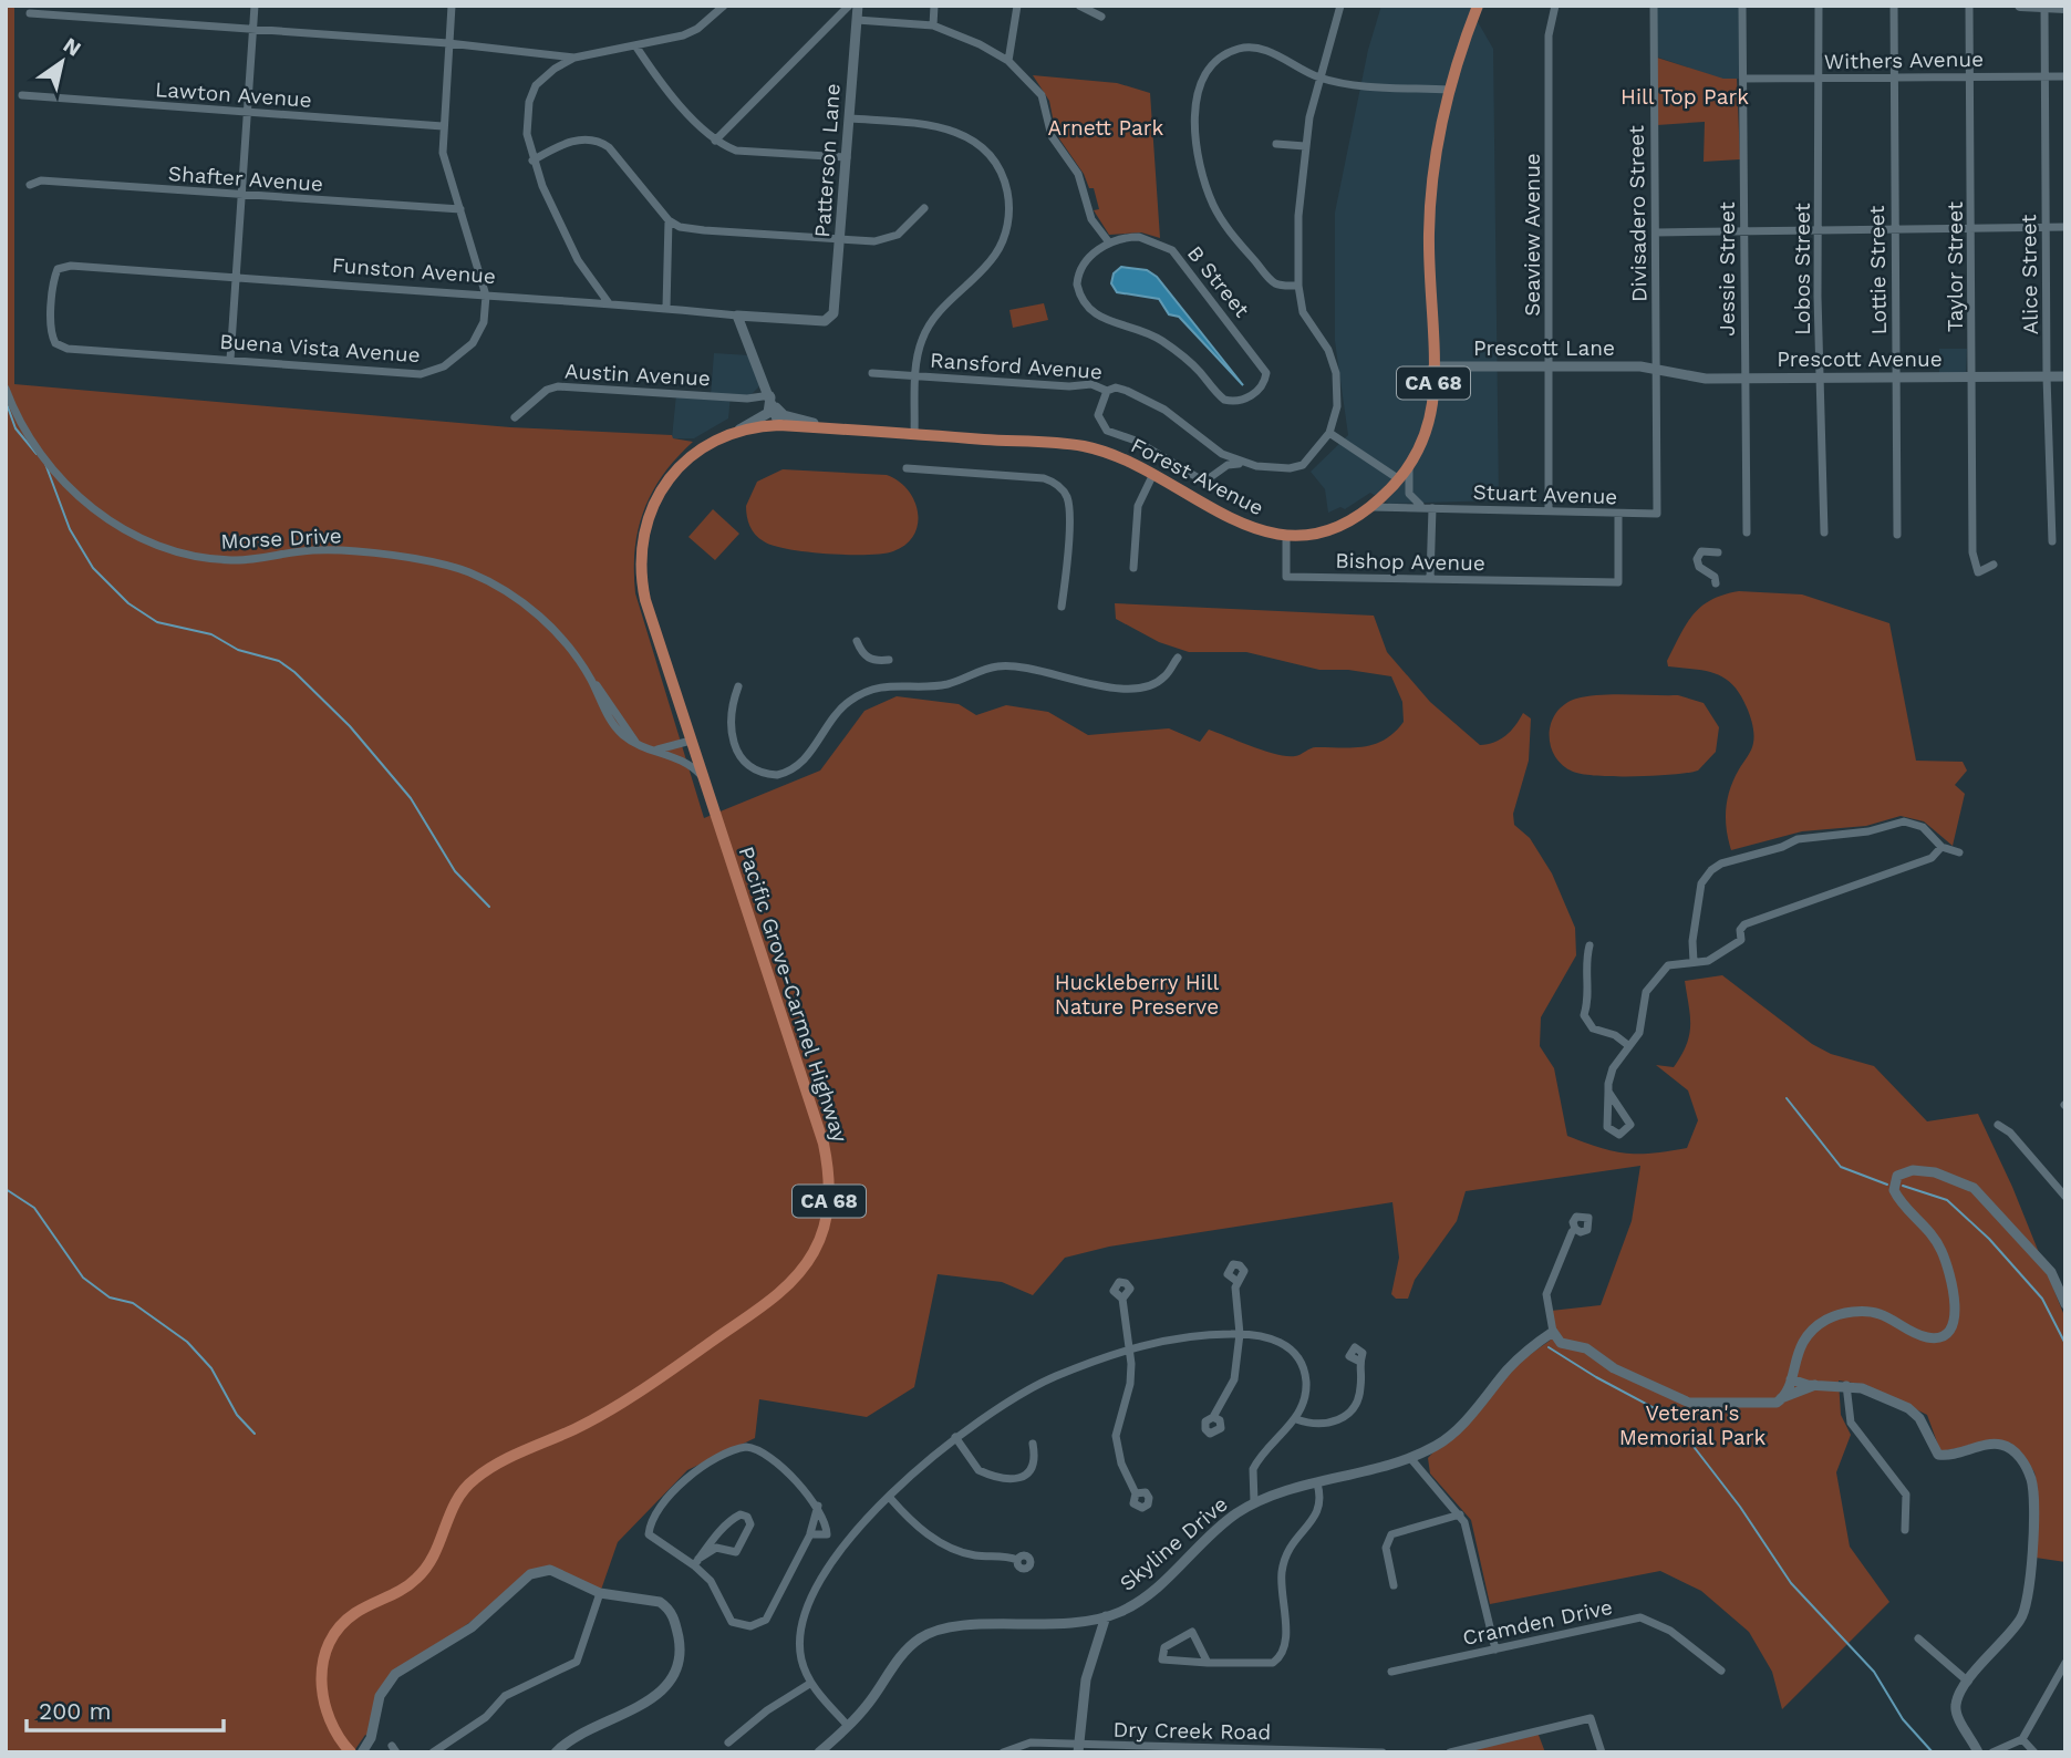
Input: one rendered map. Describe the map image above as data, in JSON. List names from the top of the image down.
{
  "streets": {
    "main road": ["CA 68", "Forest Avenue", "Pacific Grove-Carmel Highway"],
    "street": [
      "Withers Avenue",
      "Lawton Avenue",
      "Patterson Lane",
      "Shafter Avenue",
      "Divisadero Street",
      "Seaview Avenue",
      "Taylor Street",
      "Jessie Street",
      "Lobos Street",
      "Funston Avenue",
      "Lottie Street",
      "Alice Street",
      "B Street",
      "Buena Vista Avenue",
      "Prescott Lane",
      "Prescott Avenue",
      "Ransford Avenue",
      "Austin Avenue",
      "Stuart Avenue",
      "Morse Drive",
      "Bishop Avenue",
      "Skyline Drive",
      "Cramden Drive",
      "Dry Creek Road"
    ]
  },
  "crossings": [
    ["Withers Avenue", "Taylor Street"],
    ["Withers Avenue", "Jessie Street"],
    ["Withers Avenue", "Lobos Street"],
    ["Withers Avenue", "Lottie Street"],
    ["Withers Avenue", "Alice Street"],
    ["Lawton Avenue", "Buena Vista Avenue"],
    ["Patterson Lane", "Funston Avenue"],
    ["Shafter Avenue", "Buena Vista Avenue"],
    ["Divisadero Street", "Prescott Lane"],
    ["Divisadero Street", "Prescott Avenue"],
    ["Divisadero Street", "Stuart Avenue"],
    ["Seaview Avenue", "Prescott Lane"],
    ["Seaview Avenue", "Stuart Avenue"],
    ["Taylor Street", "Prescott Avenue"],
    ["Jessie Street", "Prescott Avenue"],
    ["Lobos Street", "Prescott Avenue"],
    ["Funston Avenue", "Buena Vista Avenue"],
    ["Lottie Street", "Prescott Avenue"],
    ["Alice Street", "Prescott Avenue"],
    ["Prescott Lane", "Prescott Avenue"],
    ["Prescott Lane", "Forest Avenue"],
    ["Forest Avenue", "Stuart Avenue"],
    ["Forest Avenue", "Bishop Avenue"],
    ["Forest Avenue", "Pacific Grove-Carmel Highway"],
    ["Stuart Avenue", "Bishop Avenue"],
    ["Morse Drive", "Pacific Grove-Carmel Highway"]
  ],
  "parks": [
    "Hill Top Park",
    "Arnett Park",
    "Huckleberry Hill Nature Preserve",
    "Veteran's Memorial Park"
  ],
  "scale_bar": "200 m",
  "north": "top right"
}
